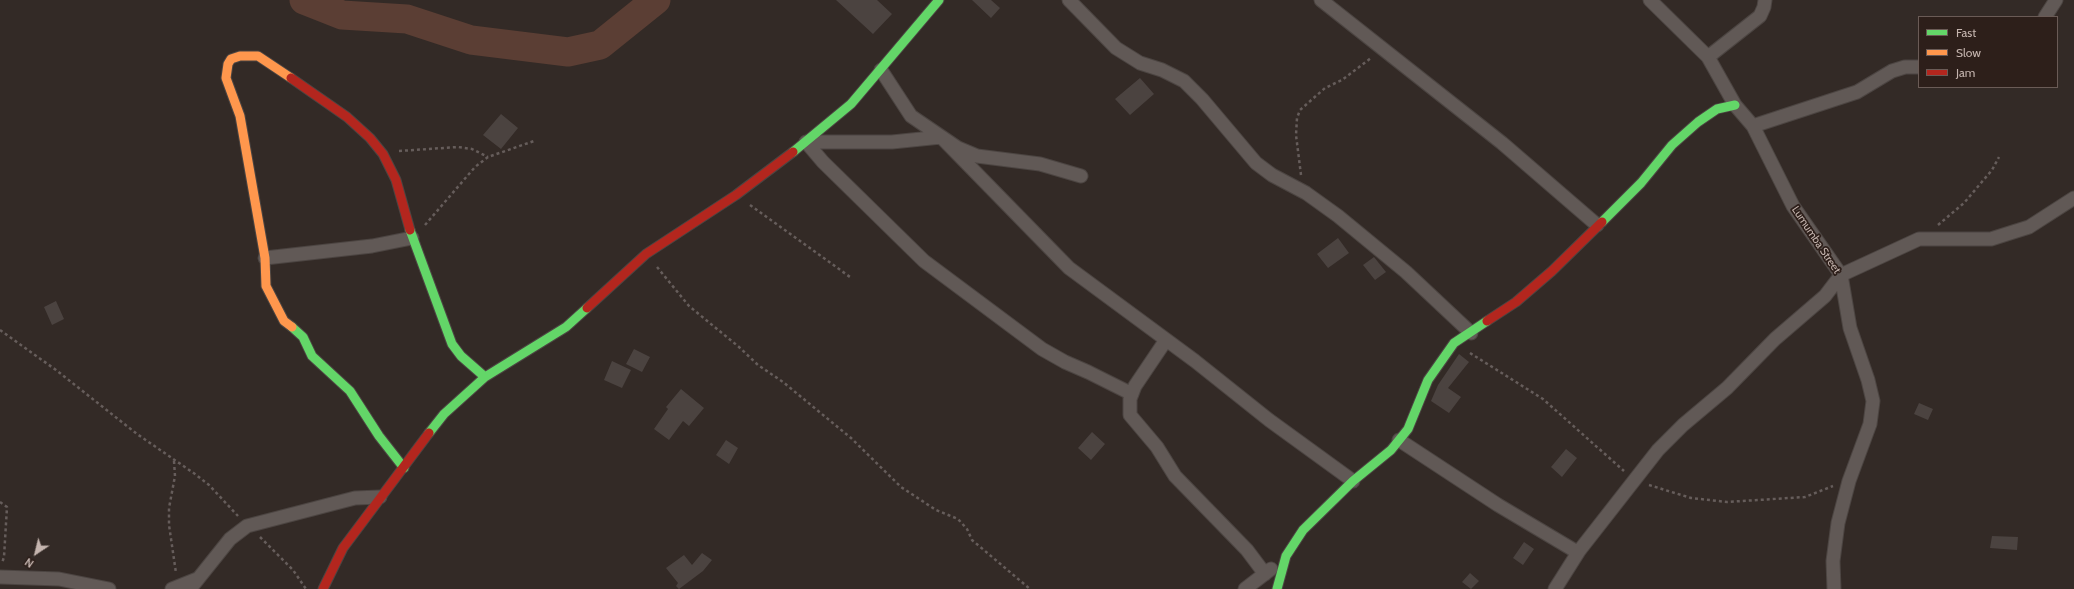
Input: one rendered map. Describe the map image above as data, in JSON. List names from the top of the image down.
{
  "streets": {
    "street": ["Lumumba Street"]
  },
  "legend": ["Fast", "Slow", "Jam"],
  "north": "bottom left"
}
